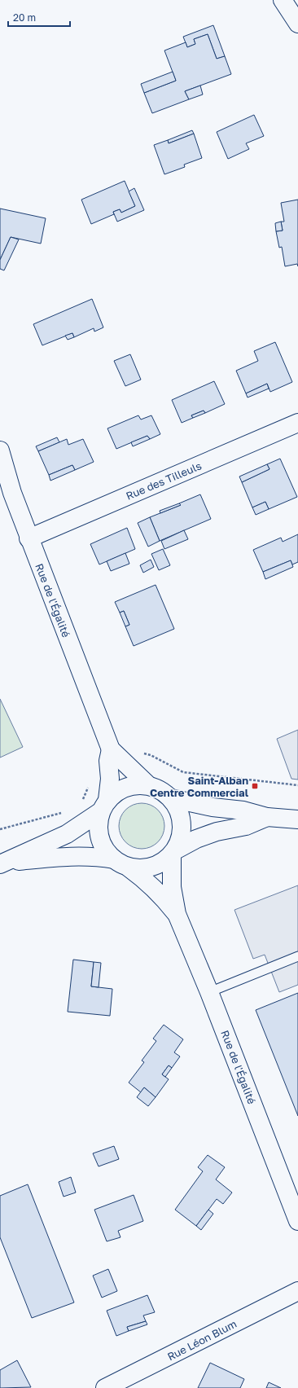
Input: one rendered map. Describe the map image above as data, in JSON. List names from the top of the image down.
{
  "streets": {
    "street": ["Rue des Tilleuls", "Rue de l'Égalité", "Rue Léon Blum"]
  },
  "crossings": [
    ["Rue des Tilleuls", "Rue de l'Égalité"]
  ],
  "places": {
    "transit": ["Saint-Alban Centre Commercial"]
  },
  "scale_bar": "20 m"
}
